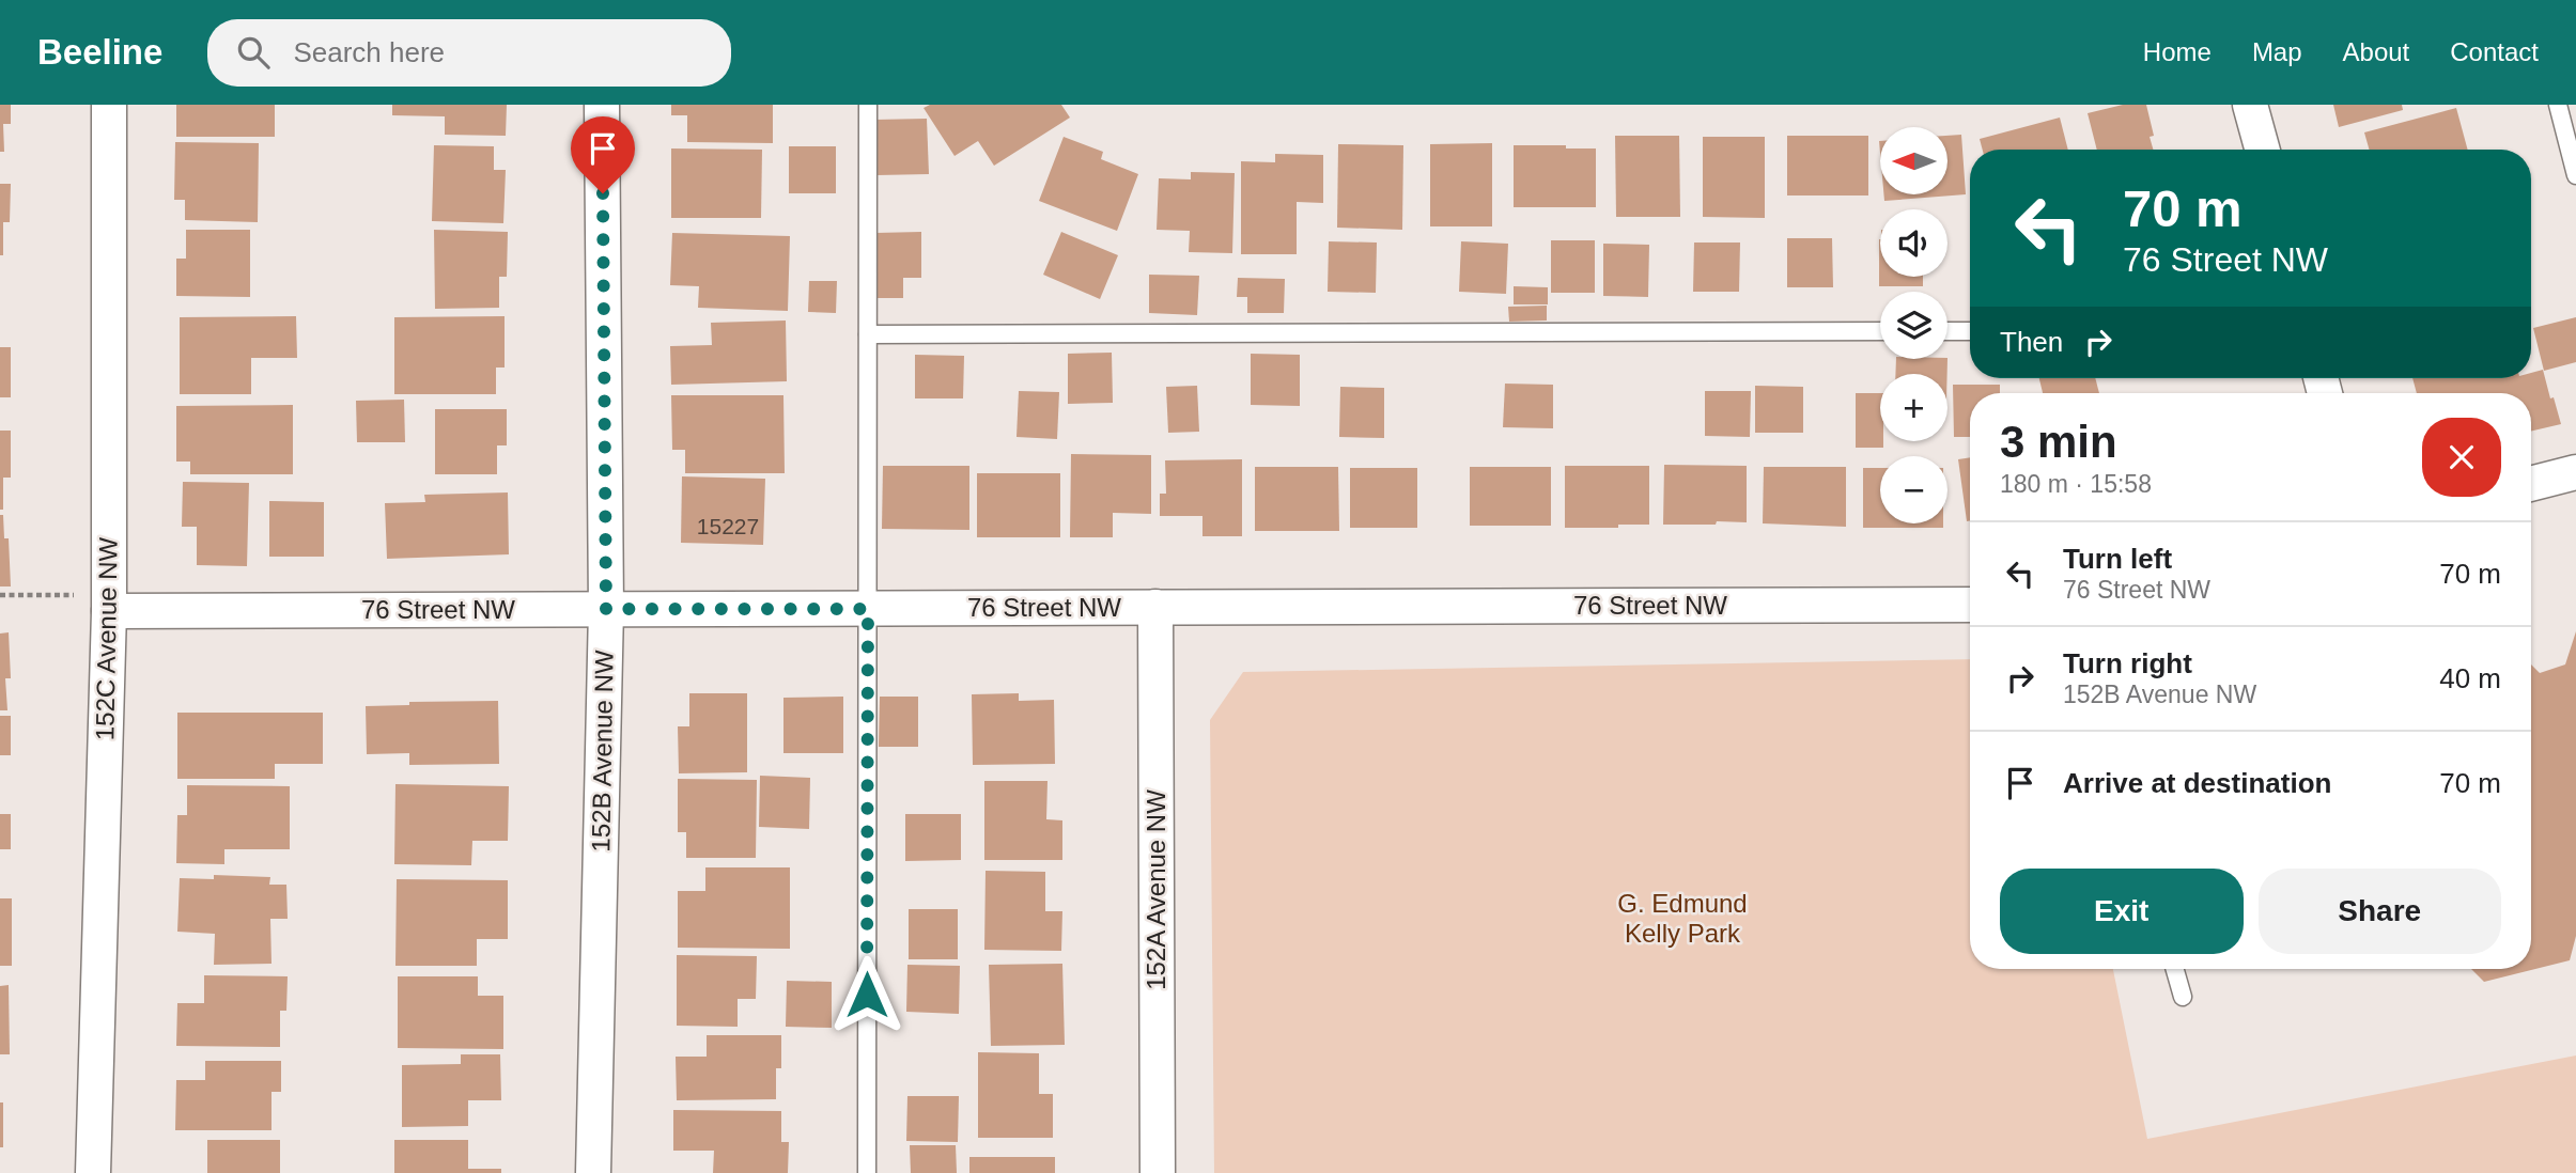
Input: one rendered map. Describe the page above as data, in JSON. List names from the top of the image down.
{
  "streets": {
    "street": [
      "76 Street NW",
      "152C Avenue NW",
      "152B Avenue NW",
      "152A Avenue NW"
    ]
  },
  "crossings": [
    ["76 Street NW", "152C Avenue NW"],
    ["76 Street NW", "152B Avenue NW"],
    ["76 Street NW", "152A Avenue NW"]
  ],
  "parks": ["G. Edmund Kelly Park"],
  "house_numbers": ["15227"],
  "north": "left",
  "page": {
    "header": "Beeline",
    "search": "Search here",
    "nav": [
      "Home",
      "Map",
      "About",
      "Contact"
    ],
    "map_buttons": ["+", "−"],
    "turn": ["70 m", "76 Street NW"],
    "then": "Then",
    "heading": ["3 min", "180 m · 15:58"],
    "list": [
      {
        "name": "Turn left",
        "note": "76 Street NW",
        "value": "70 m"
      },
      {
        "name": "Turn right",
        "note": "152B Avenue NW",
        "value": "40 m"
      },
      {
        "name": "Arrive at destination",
        "value": "70 m"
      }
    ],
    "buttons": ["Exit", "Share"]
  }
}
